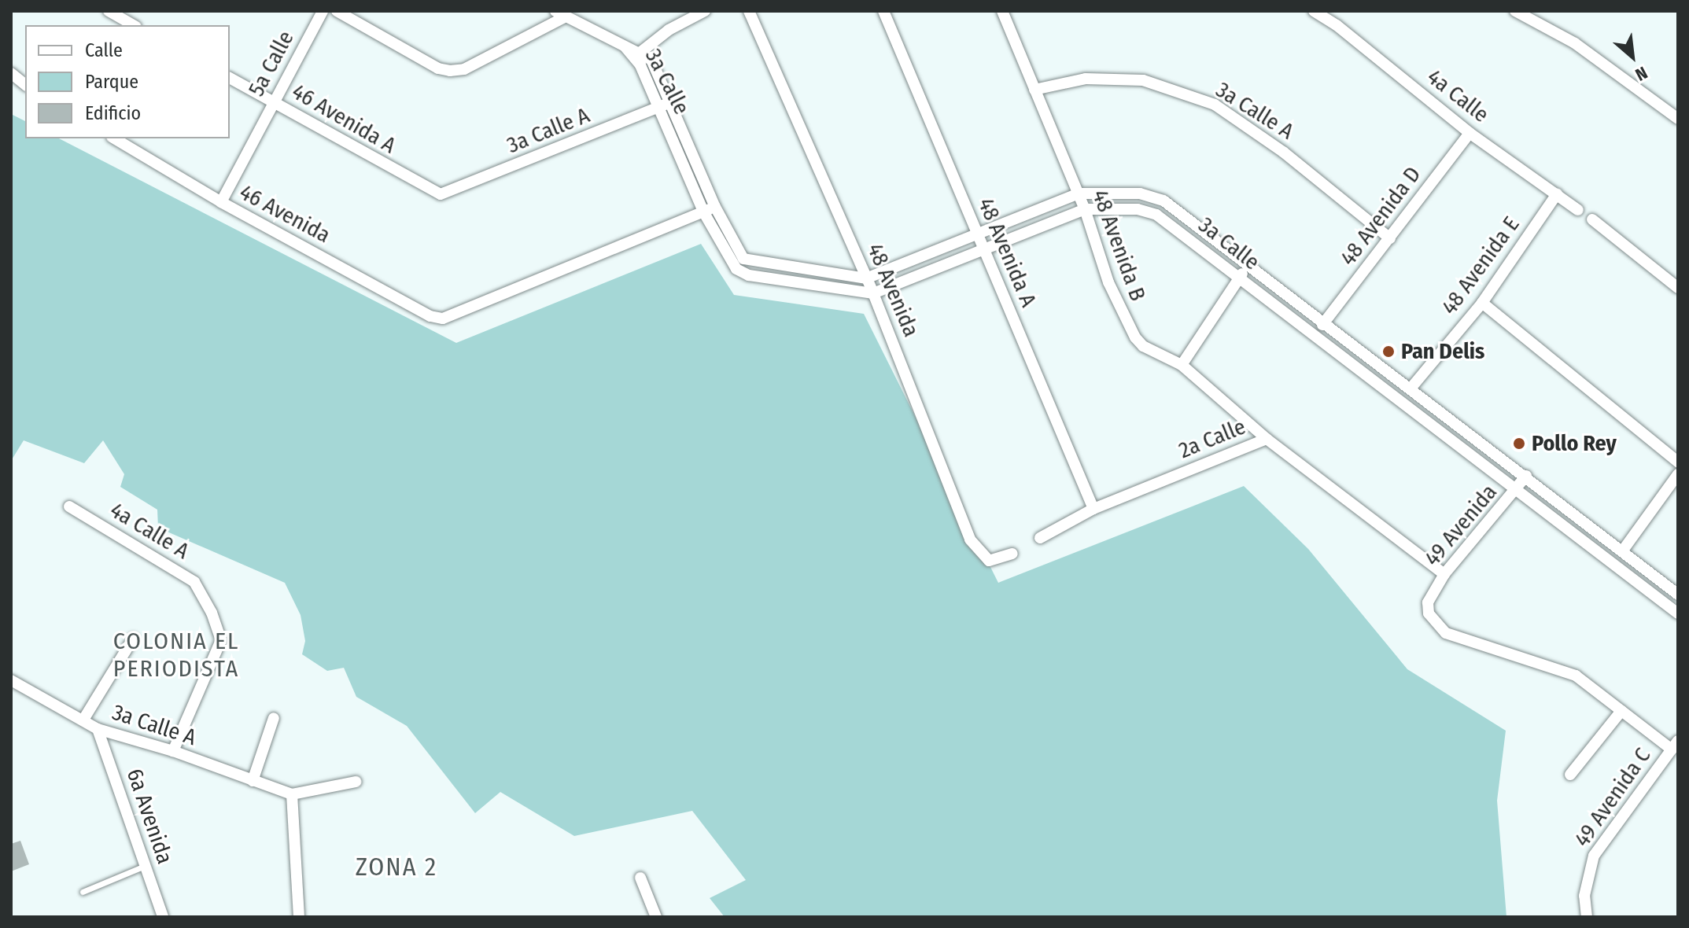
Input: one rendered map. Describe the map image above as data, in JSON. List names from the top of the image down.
{
  "streets": {
    "street": [
      "5a Calle",
      "3a Calle",
      "4a Calle",
      "3a Calle A",
      "46 Avenida A",
      "46 Avenida",
      "48 Avenida D",
      "48 Avenida B",
      "48 Avenida A",
      "48 Avenida E",
      "48 Avenida",
      "2a Calle",
      "49 Avenida",
      "4a Calle A",
      "49 Avenida C",
      "6a Avenida"
    ]
  },
  "crossings": [
    ["5a Calle", "46 Avenida A"],
    ["5a Calle", "46 Avenida"],
    ["3a Calle", "3a Calle A"],
    ["3a Calle", "46 Avenida"],
    ["3a Calle", "48 Avenida D"],
    ["3a Calle", "48 Avenida B"],
    ["3a Calle", "48 Avenida A"],
    ["3a Calle", "48 Avenida E"],
    ["3a Calle", "48 Avenida"],
    ["3a Calle", "49 Avenida"],
    ["4a Calle", "48 Avenida D"],
    ["4a Calle", "48 Avenida E"],
    ["3a Calle A", "46 Avenida A"],
    ["3a Calle A", "48 Avenida D"],
    ["3a Calle A", "48 Avenida B"],
    ["3a Calle A", "4a Calle A"],
    ["3a Calle A", "6a Avenida"],
    ["48 Avenida B", "2a Calle"],
    ["48 Avenida A", "2a Calle"],
    ["2a Calle", "49 Avenida"]
  ],
  "districts": ["COLONIA EL PERIODISTA", "ZONA 2"],
  "places": ["Pan Delis", "Pollo Rey"],
  "legend": ["Calle", "Parque", "Edificio"],
  "north": "bottom right"
}
